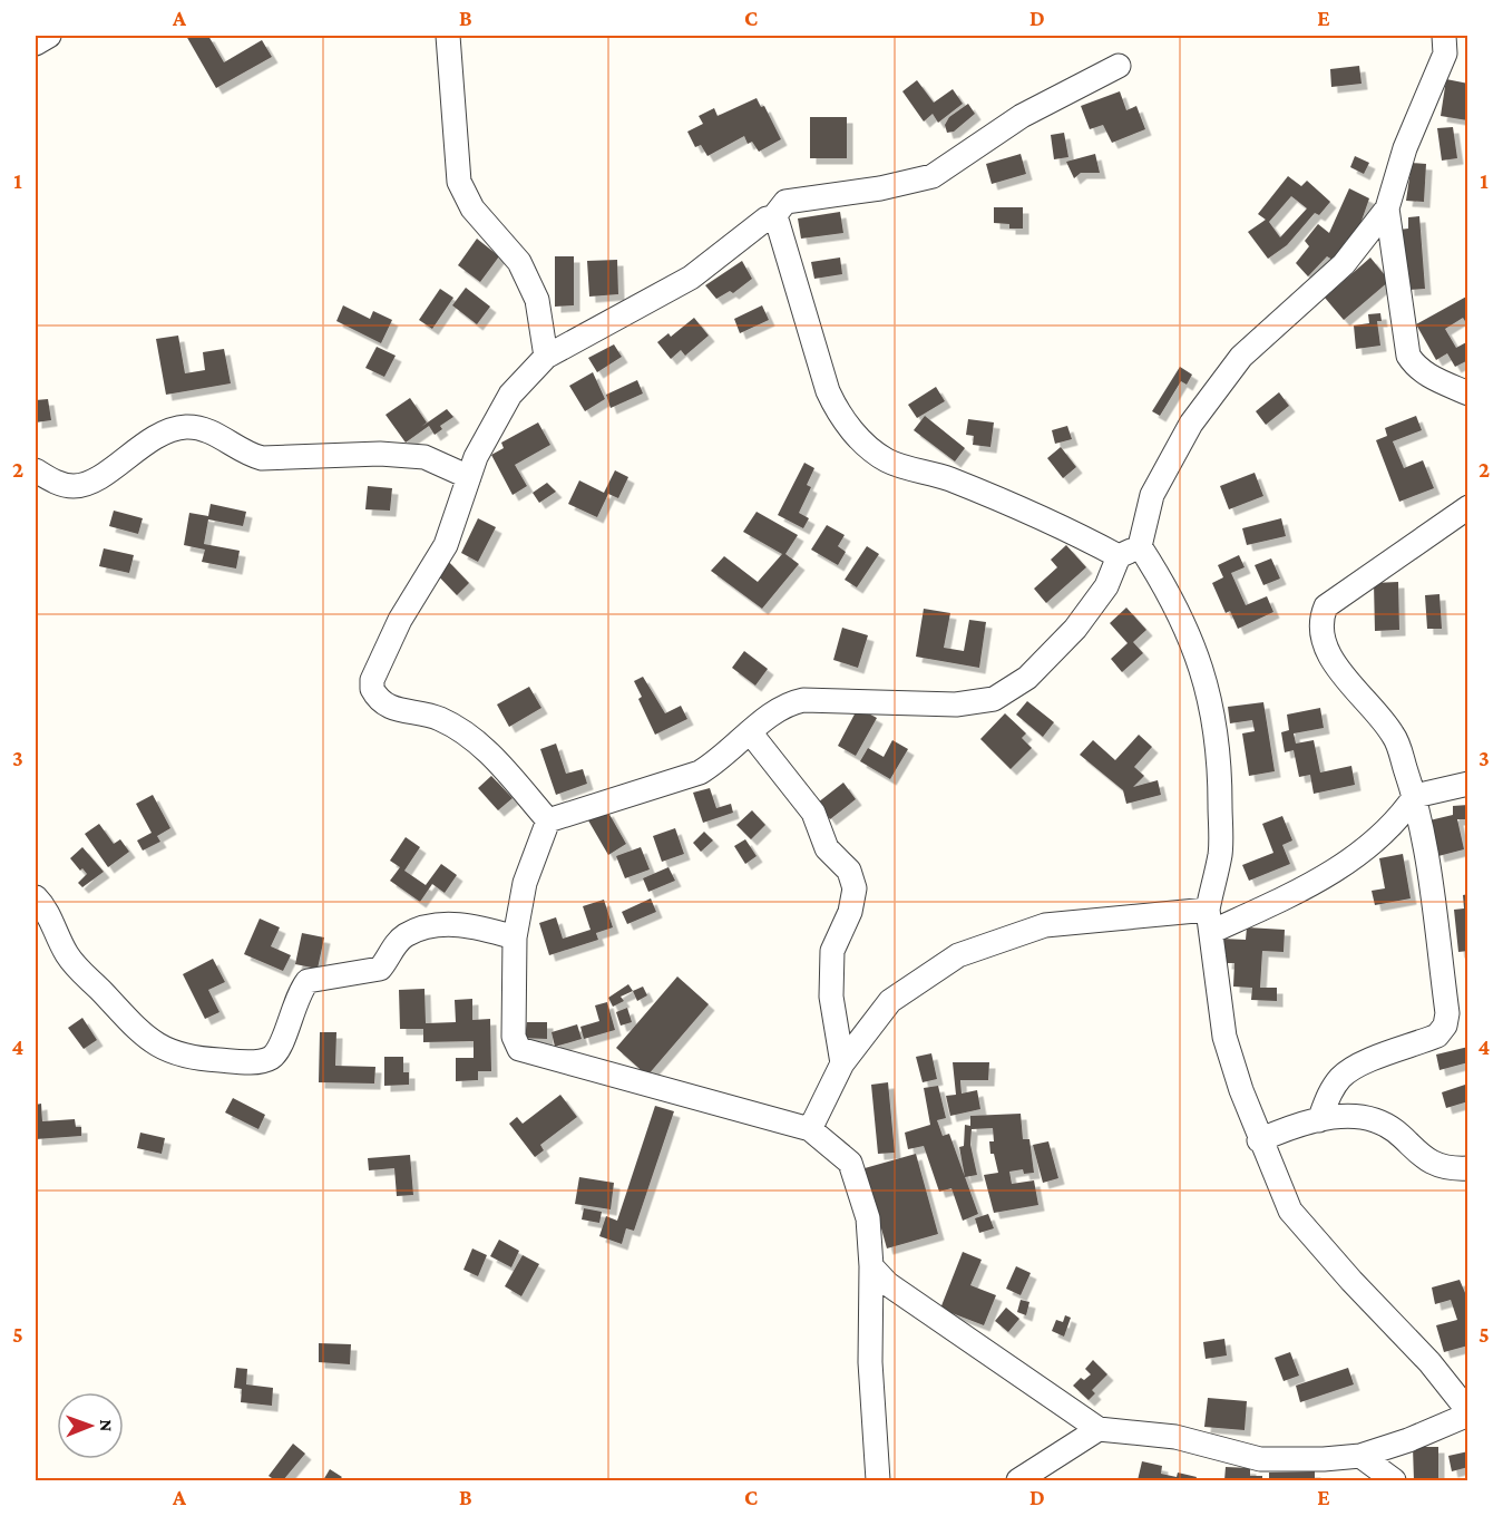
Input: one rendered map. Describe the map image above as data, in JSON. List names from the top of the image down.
{
  "north": "right",
  "grid": {
    "columns": [
      "A",
      "B",
      "C",
      "D",
      "E"
    ],
    "rows": [
      "1",
      "2",
      "3",
      "4",
      "5"
    ]
  }
}
